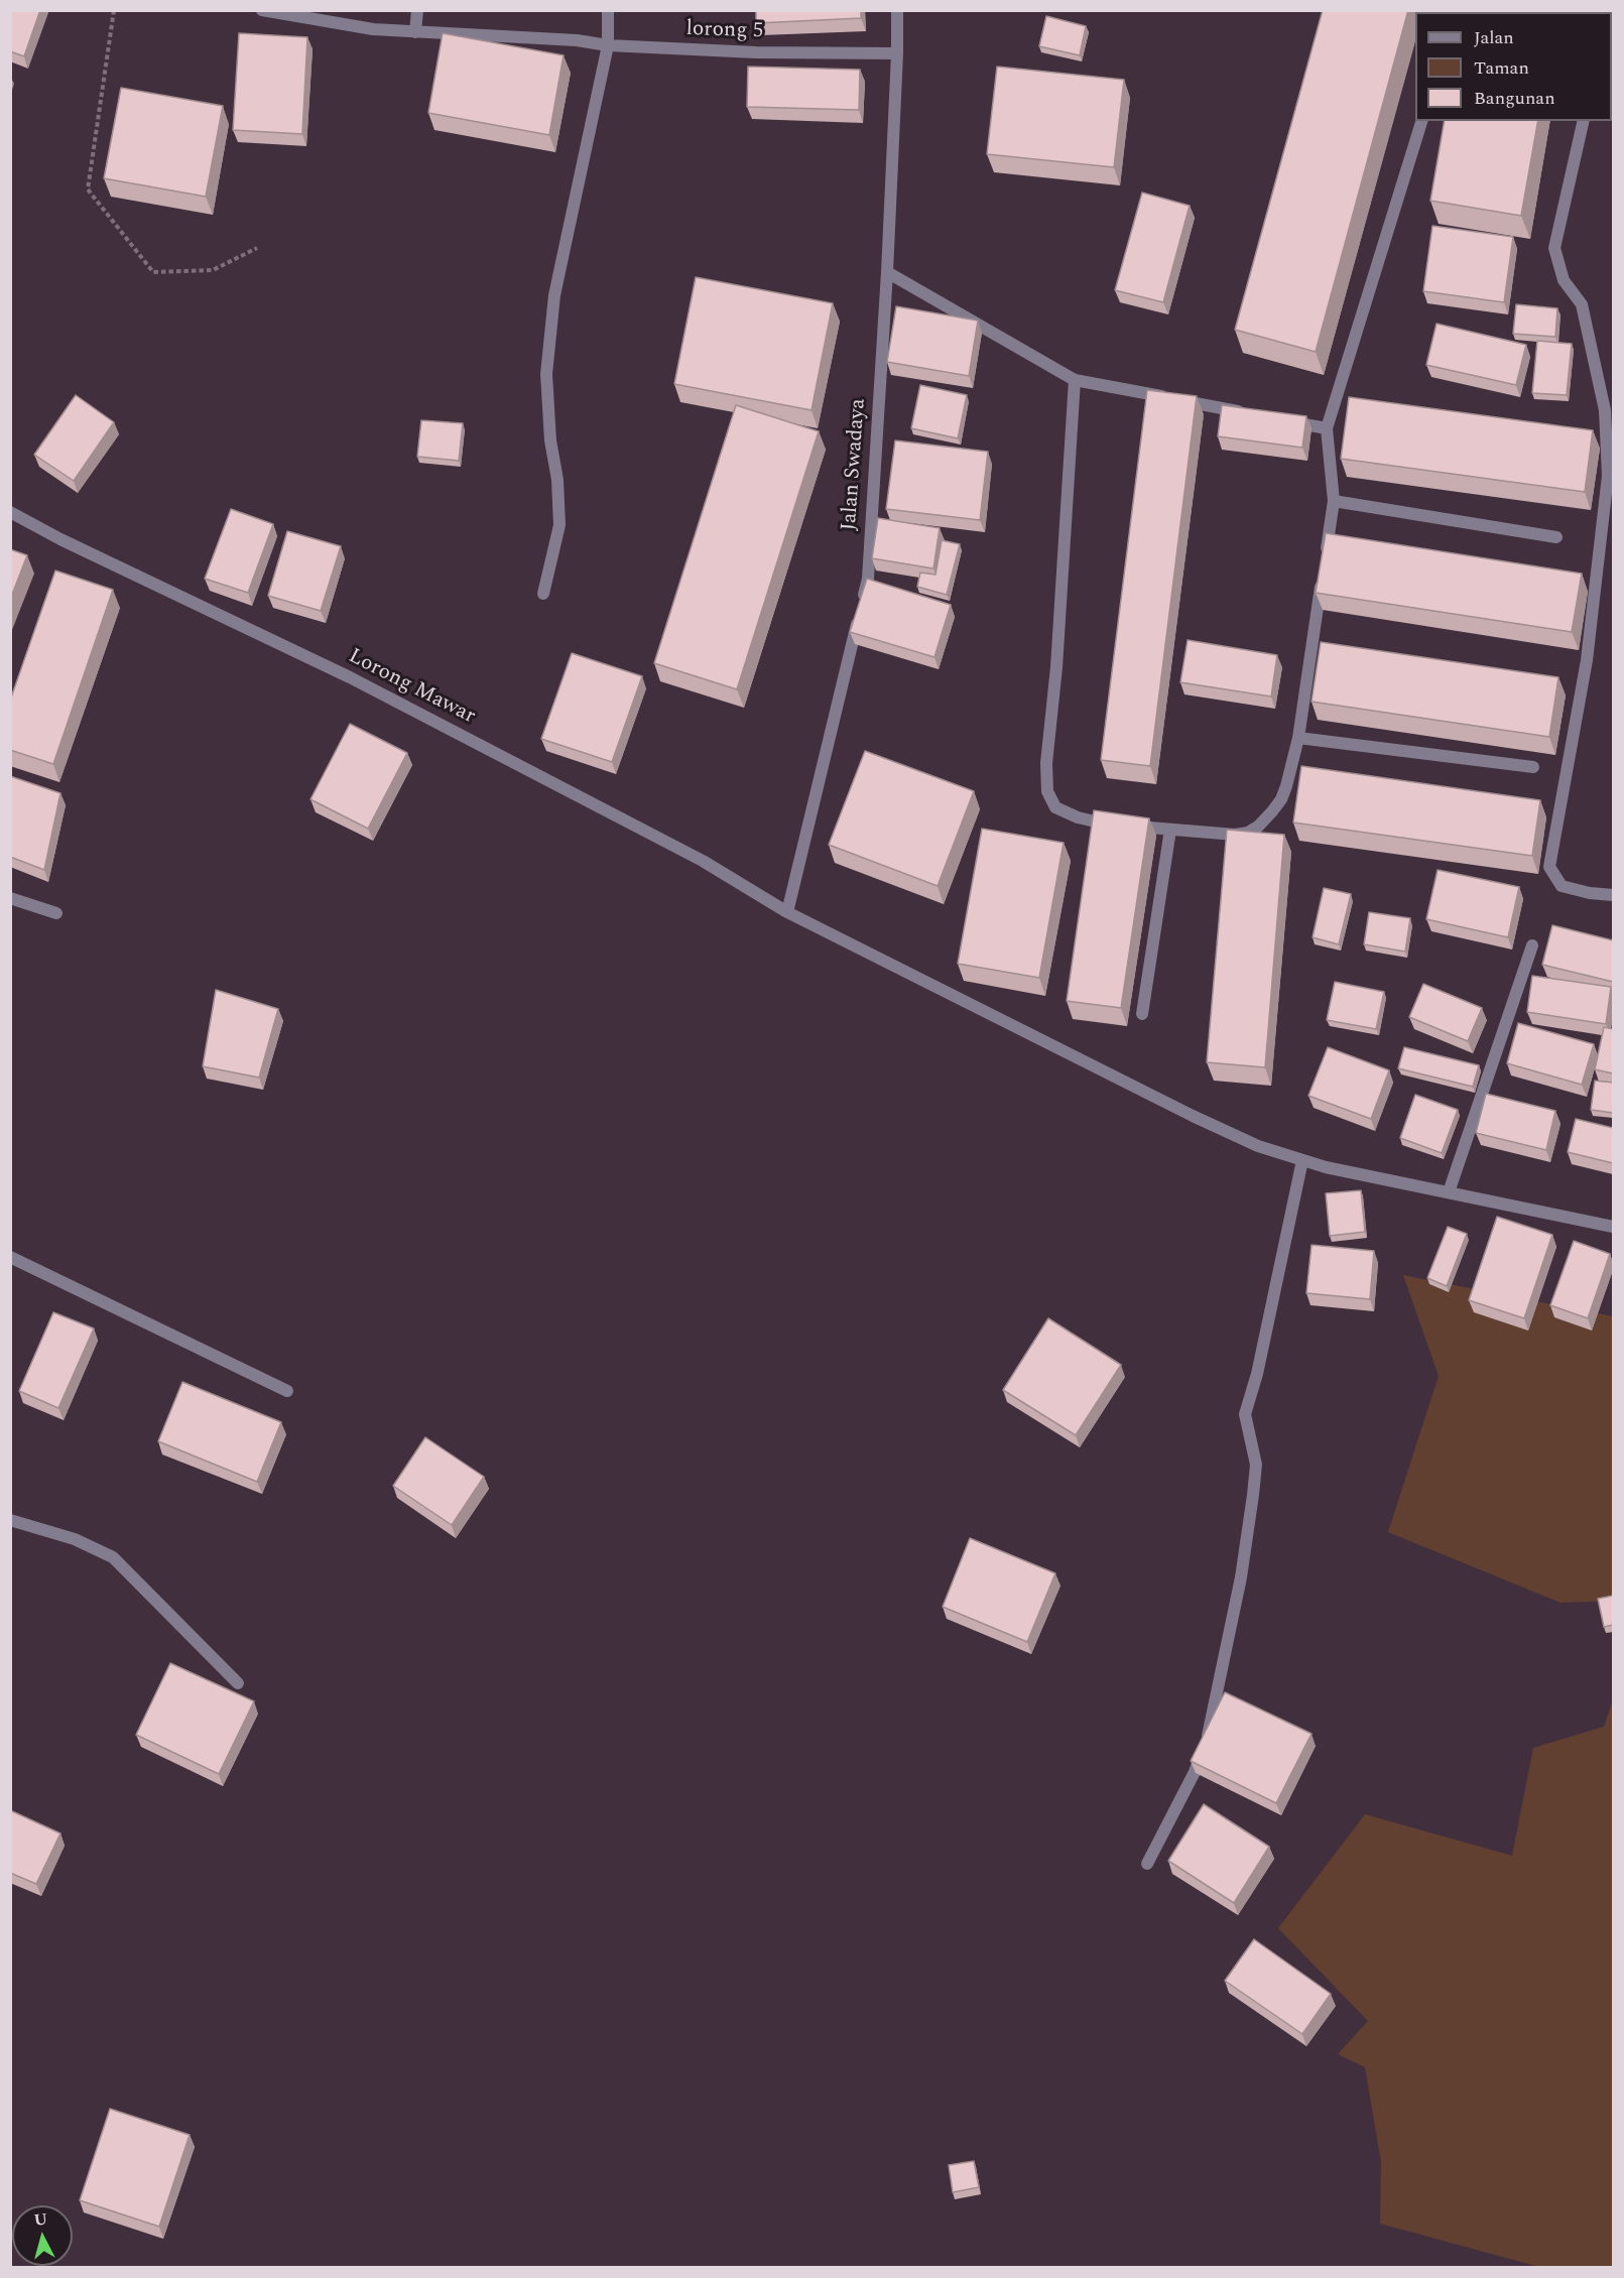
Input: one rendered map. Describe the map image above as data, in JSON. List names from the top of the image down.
{
  "streets": {
    "street": ["lorong 5", "Jalan Swadaya", "Lorong Mawar"]
  },
  "crossings": [
    ["lorong 5", "Jalan Swadaya"],
    ["Jalan Swadaya", "Lorong Mawar"]
  ],
  "legend": ["Jalan", "Taman", "Bangunan"],
  "north": "top"
}
